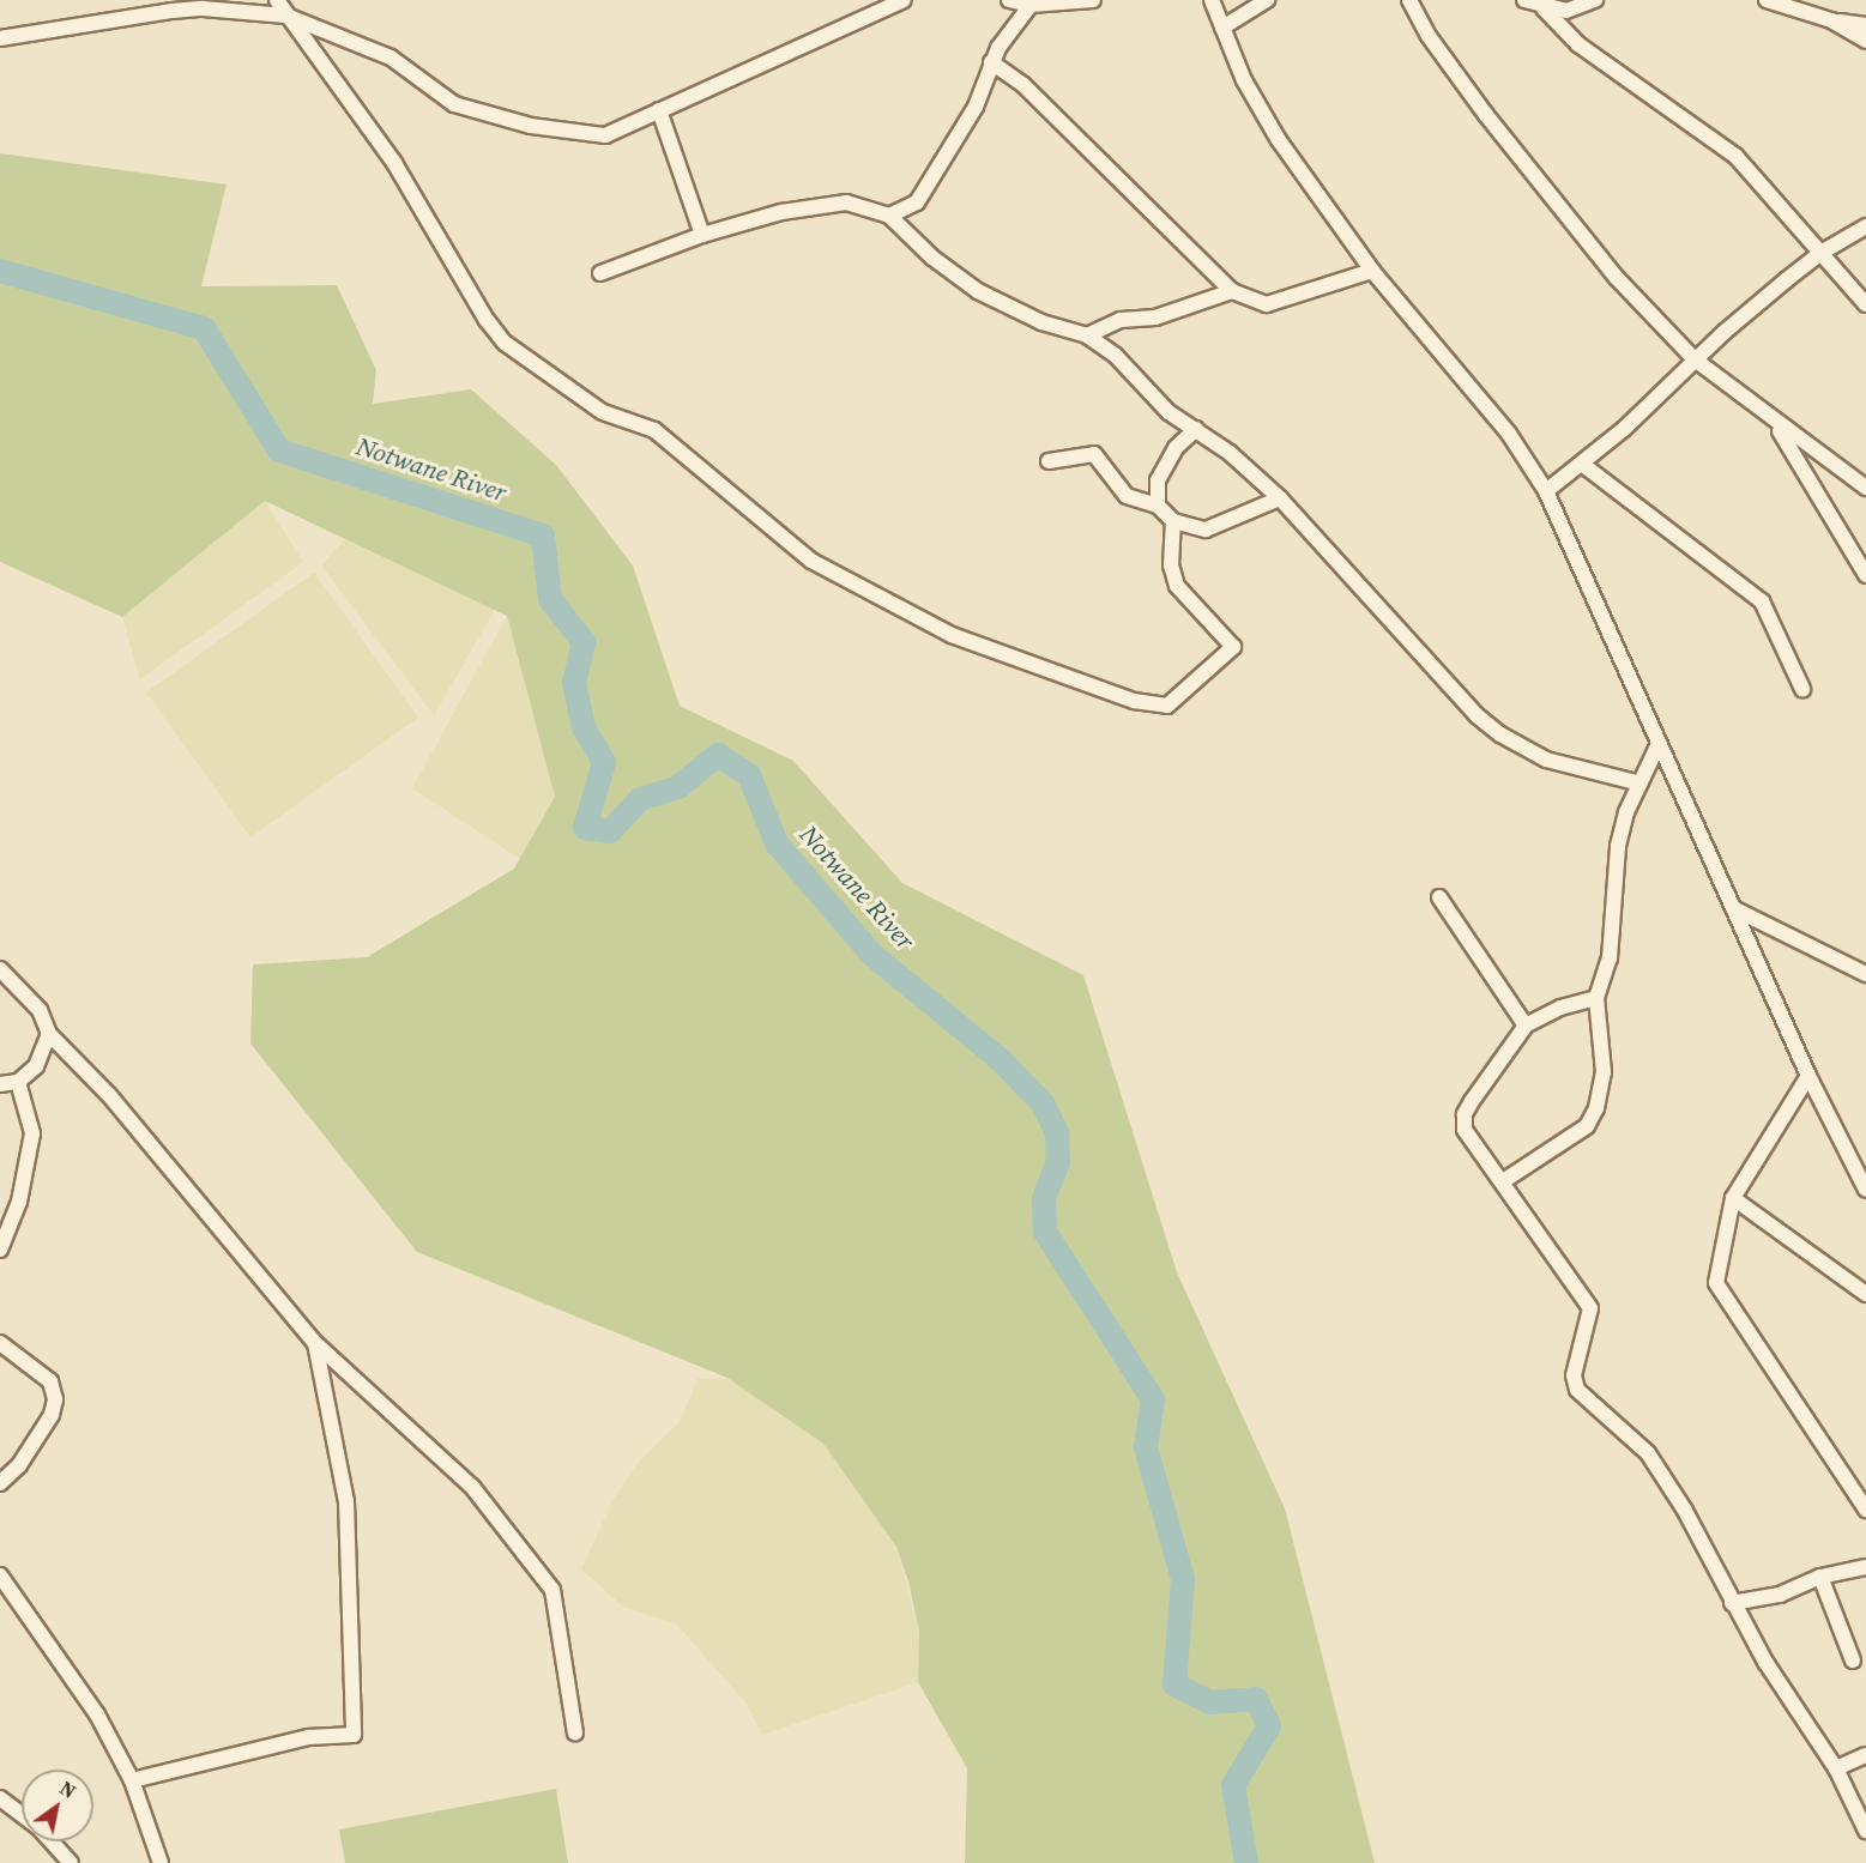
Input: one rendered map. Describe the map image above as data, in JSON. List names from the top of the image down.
{
  "water": ["Notwane River"],
  "north": "top right"
}
